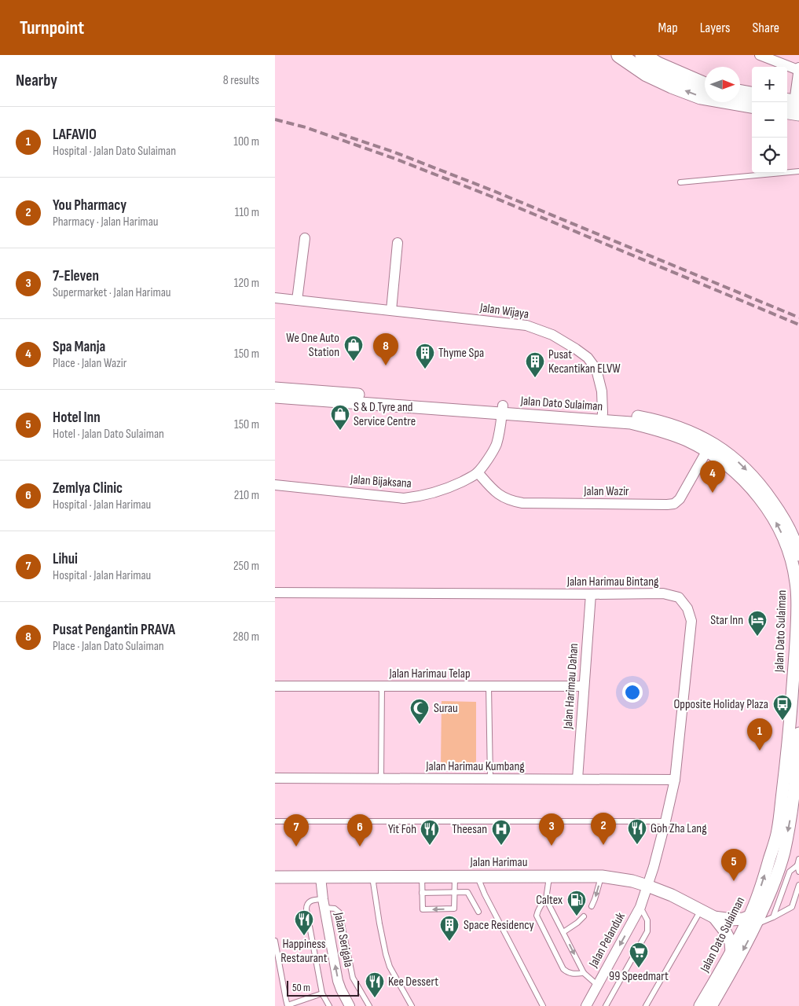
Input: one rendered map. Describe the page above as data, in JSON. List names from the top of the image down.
{
  "streets": {
    "street": [
      "Jalan Wijaya",
      "Jalan Dato Sulaiman",
      "Jalan Bijaksana",
      "Jalan Wazir",
      "Jalan Harimau Bintang",
      "Jalan Harimau Telap",
      "Jalan Harimau Dahan",
      "Jalan Harimau Kumbang",
      "Jalan Harimau",
      "Jalan Serigala",
      "Jalan Pelanduk"
    ]
  },
  "crossings": [
    ["Jalan Wijaya", "Jalan Dato Sulaiman"],
    ["Jalan Dato Sulaiman", "Jalan Bijaksana"],
    ["Jalan Dato Sulaiman", "Jalan Wazir"],
    ["Jalan Dato Sulaiman", "Jalan Harimau"],
    ["Jalan Bijaksana", "Jalan Wazir"],
    ["Jalan Harimau Bintang", "Jalan Harimau Dahan"],
    ["Jalan Harimau Bintang", "Jalan Harimau Kumbang"],
    ["Jalan Harimau Bintang", "Jalan Harimau"],
    ["Jalan Harimau Bintang", "Jalan Pelanduk"],
    ["Jalan Harimau Telap", "Jalan Harimau Dahan"],
    ["Jalan Harimau Dahan", "Jalan Harimau Kumbang"],
    ["Jalan Harimau", "Jalan Serigala"],
    ["Jalan Harimau", "Jalan Pelanduk"]
  ],
  "one_way": ["Jalan Serigala", "Jalan Pelanduk"],
  "places": {
    "shop": ["We One Auto Station", "S & D Tyre and Service Centre"],
    "building": ["Thyme Spa", "Pusat Kecantikan ELVW", "Space Residency"],
    "hotel": ["Star Inn"],
    "bus stop": ["Opposite Holiday Plaza"],
    "mosque": ["Surau"],
    "restaurant": [
      "Goh Zha Lang",
      "Yit Foh",
      "Happiness Restaurant",
      "Kee Dessert"
    ],
    "hospital": ["Theesan"],
    "fuel station": ["Caltex"],
    "supermarket": ["99 Speedmart"]
  },
  "scale_bar": "50 m",
  "north": "right",
  "page": {
    "header": "Turnpoint",
    "nav": ["Map", "Layers", "Share"],
    "heading": ["Nearby", "8 results"],
    "map_buttons": ["+", "−"],
    "list": [
      {
        "mark": "1",
        "name": "LAFAVIO",
        "note": "Hospital · Jalan Dato Sulaiman",
        "value": "100 m"
      },
      {
        "mark": "2",
        "name": "You Pharmacy",
        "note": "Pharmacy · Jalan Harimau",
        "value": "110 m"
      },
      {
        "mark": "3",
        "name": "7-Eleven",
        "note": "Supermarket · Jalan Harimau",
        "value": "120 m"
      },
      {
        "mark": "4",
        "name": "Spa Manja",
        "note": "Place · Jalan Wazir",
        "value": "150 m"
      },
      {
        "mark": "5",
        "name": "Hotel Inn",
        "note": "Hotel · Jalan Dato Sulaiman",
        "value": "150 m"
      },
      {
        "mark": "6",
        "name": "Zemlya Clinic",
        "note": "Hospital · Jalan Harimau",
        "value": "210 m"
      },
      {
        "mark": "7",
        "name": "Lihui",
        "note": "Hospital · Jalan Harimau",
        "value": "250 m"
      },
      {
        "mark": "8",
        "name": "Pusat Pengantin PRAVA",
        "note": "Place · Jalan Dato Sulaiman",
        "value": "280 m"
      }
    ],
    "pins": [
      "8",
      "4",
      "1",
      "2",
      "3",
      "6",
      "7",
      "5"
    ],
    "scale": "50 m"
  }
}
